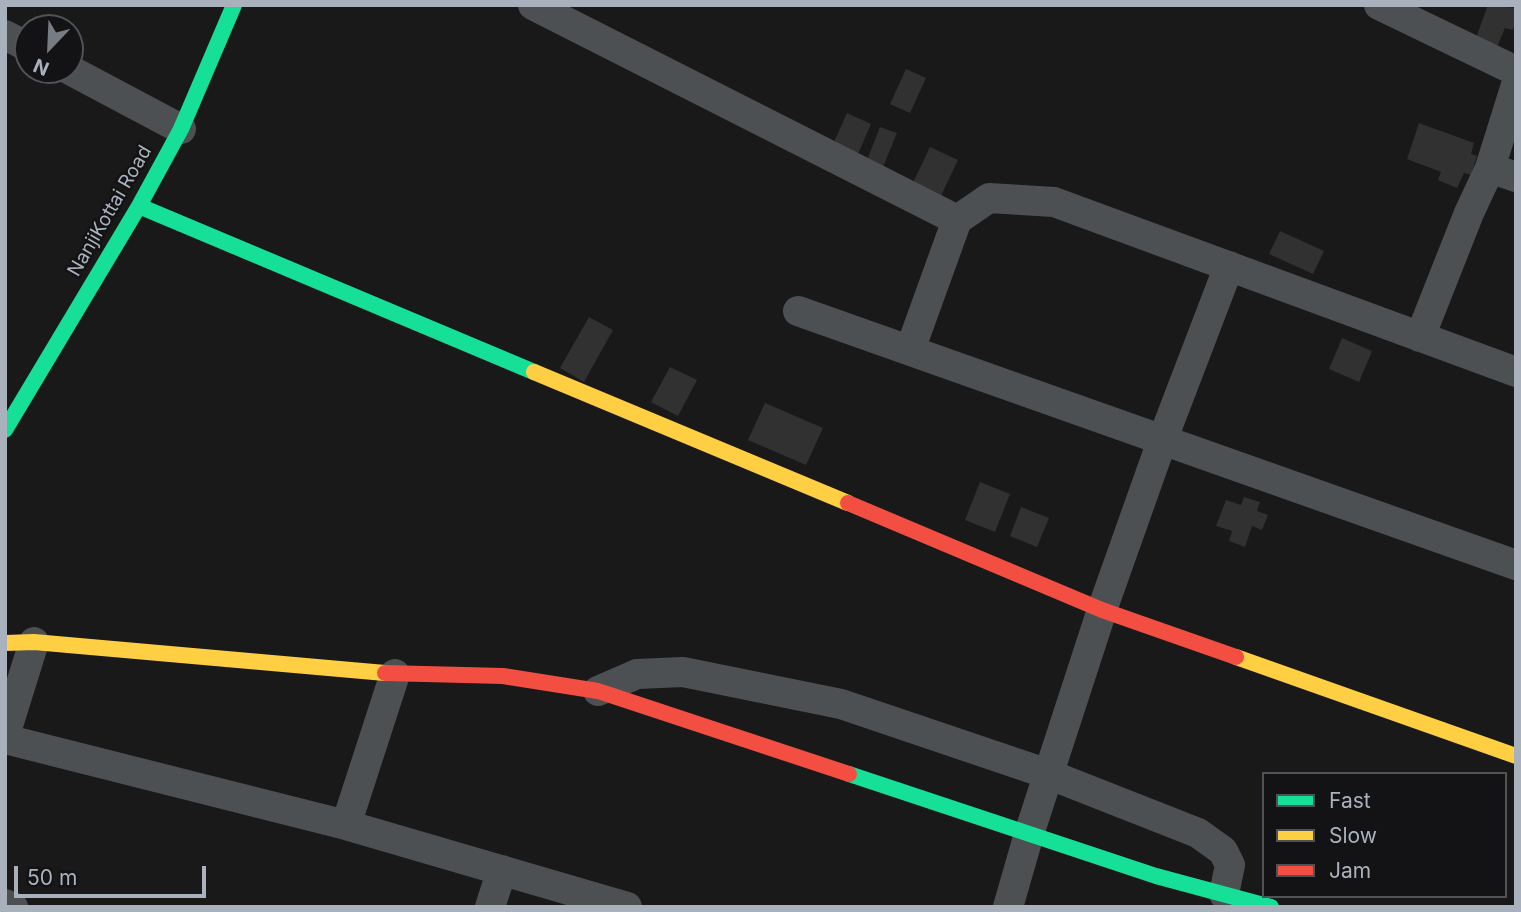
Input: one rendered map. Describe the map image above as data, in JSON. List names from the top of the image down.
{
  "streets": {
    "street": ["NanjiKottai Road"]
  },
  "legend": ["Fast", "Slow", "Jam"],
  "scale_bar": "50 m",
  "north": "bottom left"
}
